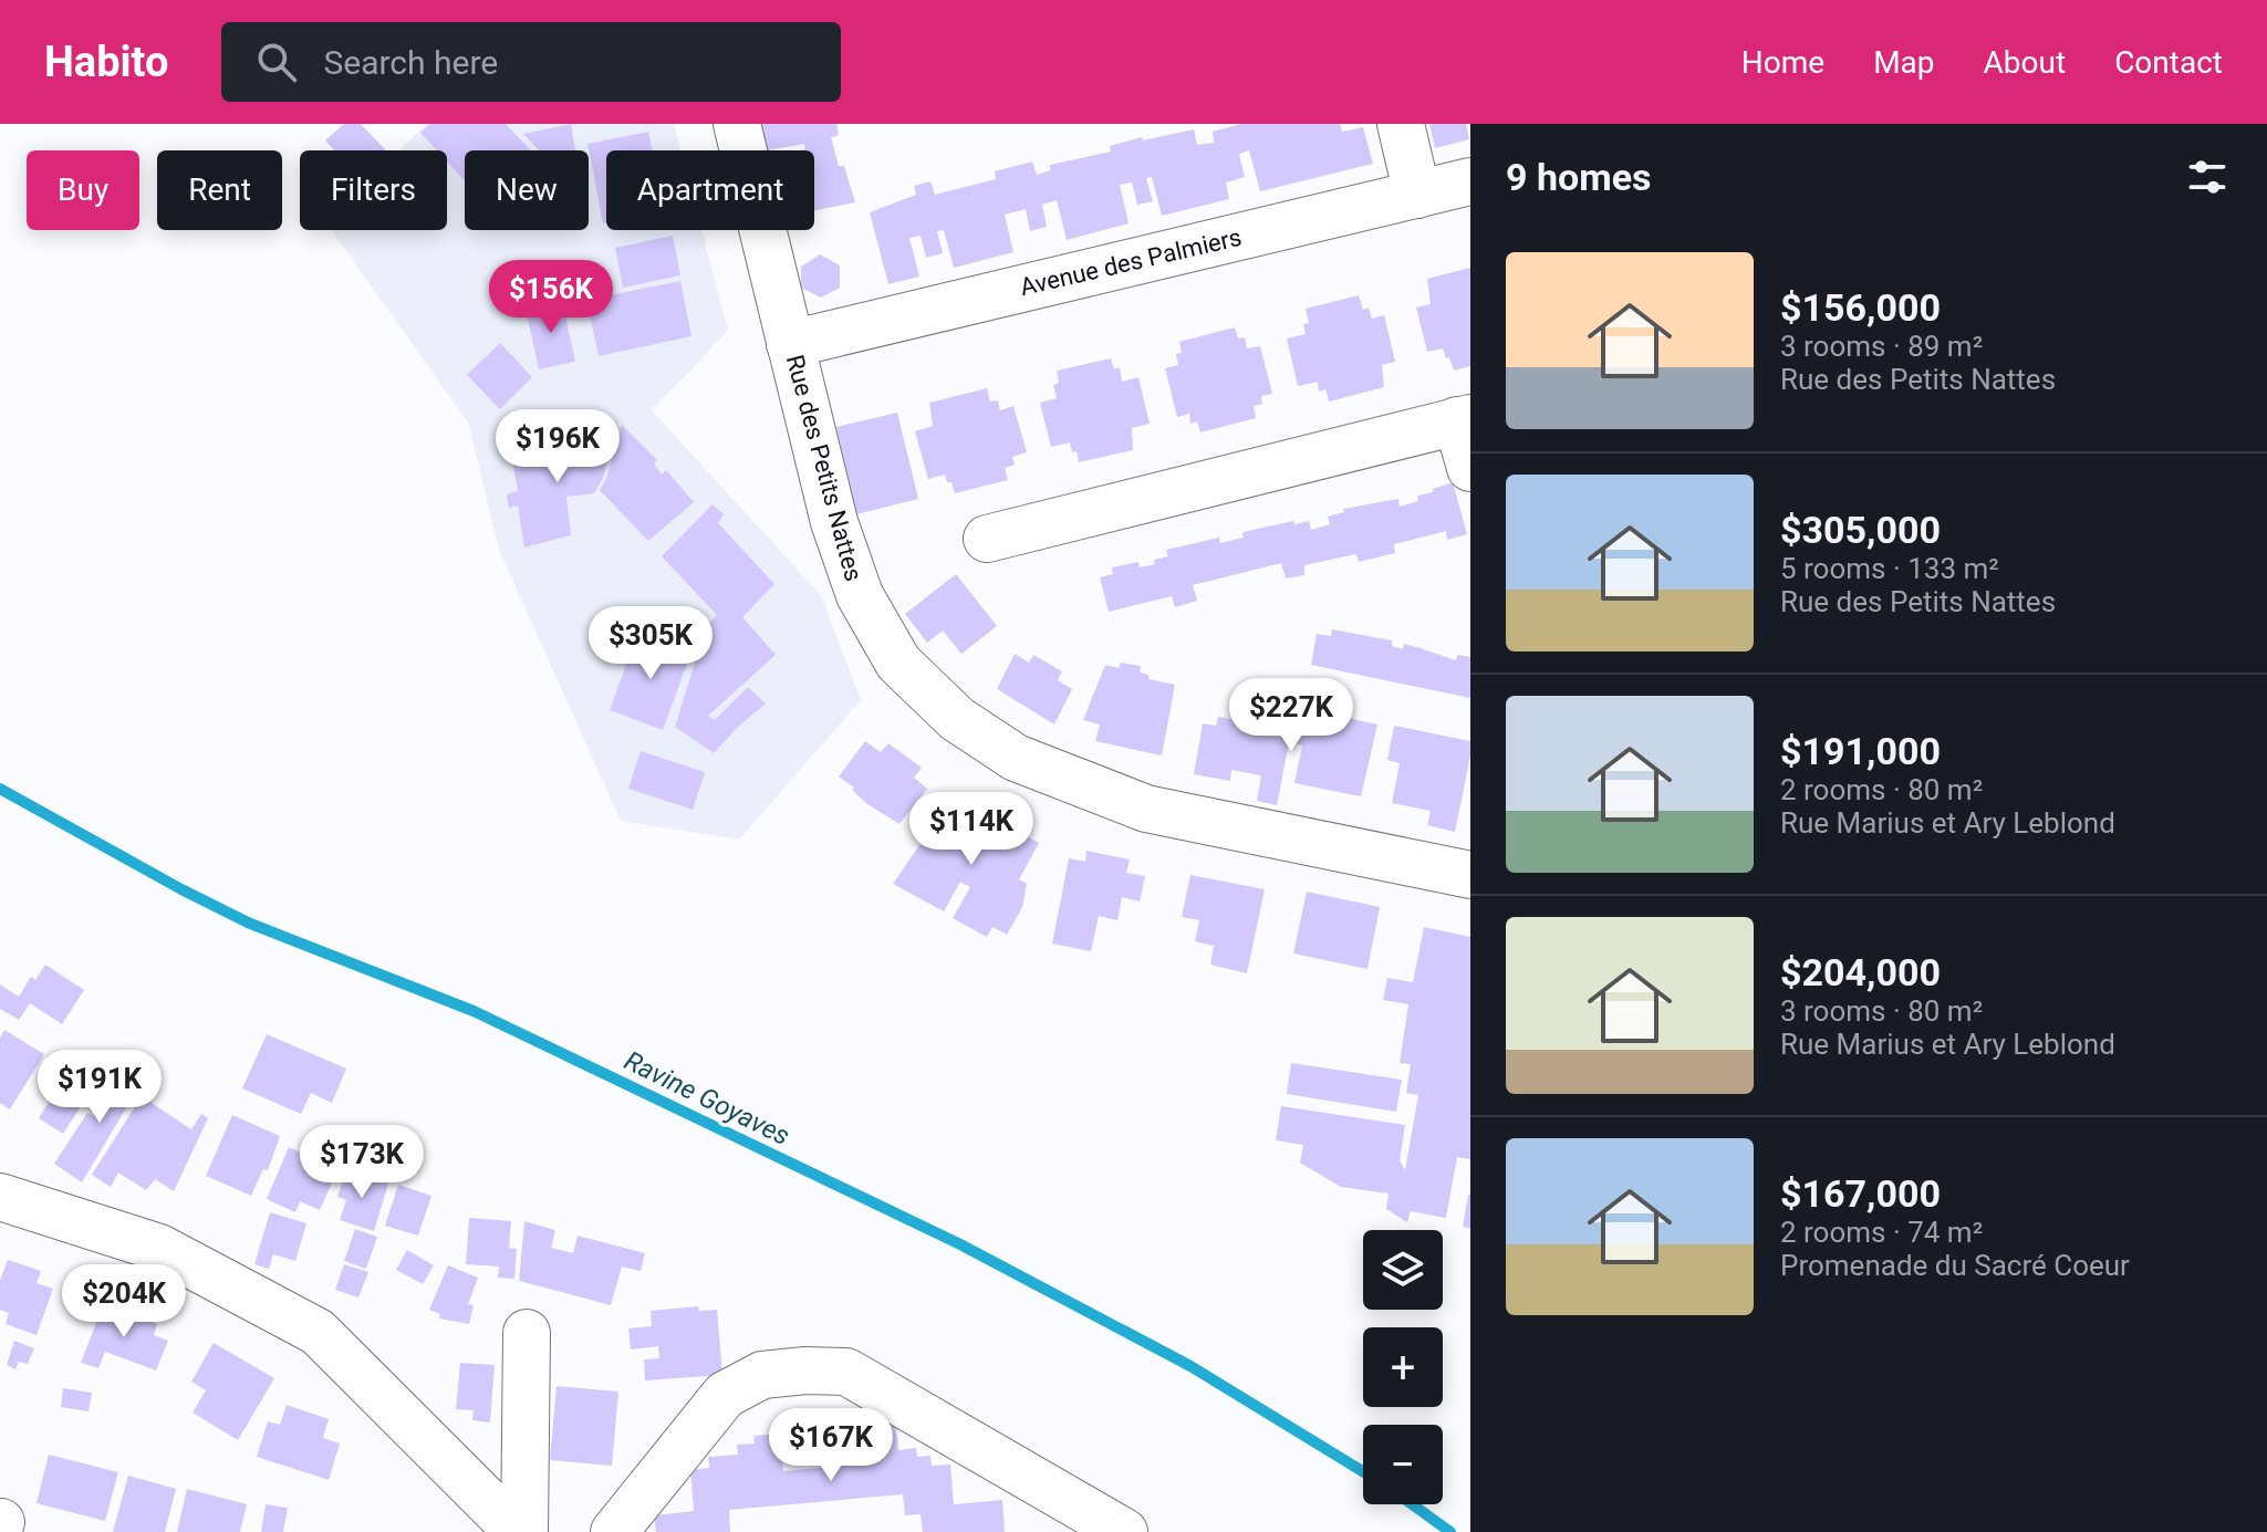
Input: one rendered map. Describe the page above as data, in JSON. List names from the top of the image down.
{
  "streets": {
    "street": ["Avenue des Palmiers", "Rue des Petits Nattes"]
  },
  "crossings": [
    ["Avenue des Palmiers", "Rue des Petits Nattes"]
  ],
  "water": ["Ravine Goyaves"],
  "page": {
    "header": "Habito",
    "search": "Search here",
    "nav": [
      "Home",
      "Map",
      "About",
      "Contact"
    ],
    "heading": "9 homes",
    "chip": [
      "Buy",
      "Rent",
      "Filters",
      "New",
      "Apartment"
    ],
    "list": [
      {
        "name": "$156,000",
        "note": "3 rooms · 89 m² · Rue des Petits Nattes"
      },
      {
        "name": "$305,000",
        "note": "5 rooms · 133 m² · Rue des Petits Nattes"
      },
      {
        "name": "$191,000",
        "note": "2 rooms · 80 m² · Rue Marius et Ary Leblond"
      },
      {
        "name": "$204,000",
        "note": "3 rooms · 80 m² · Rue Marius et Ary Leblond"
      },
      {
        "name": "$167,000",
        "note": "2 rooms · 74 m² · Promenade du Sacré Coeur"
      }
    ],
    "price": [
      "$156K",
      "$196K",
      "$305K",
      "$227K",
      "$114K",
      "$191K",
      "$173K",
      "$204K",
      "$167K"
    ],
    "map_buttons": ["+", "−"]
  }
}
